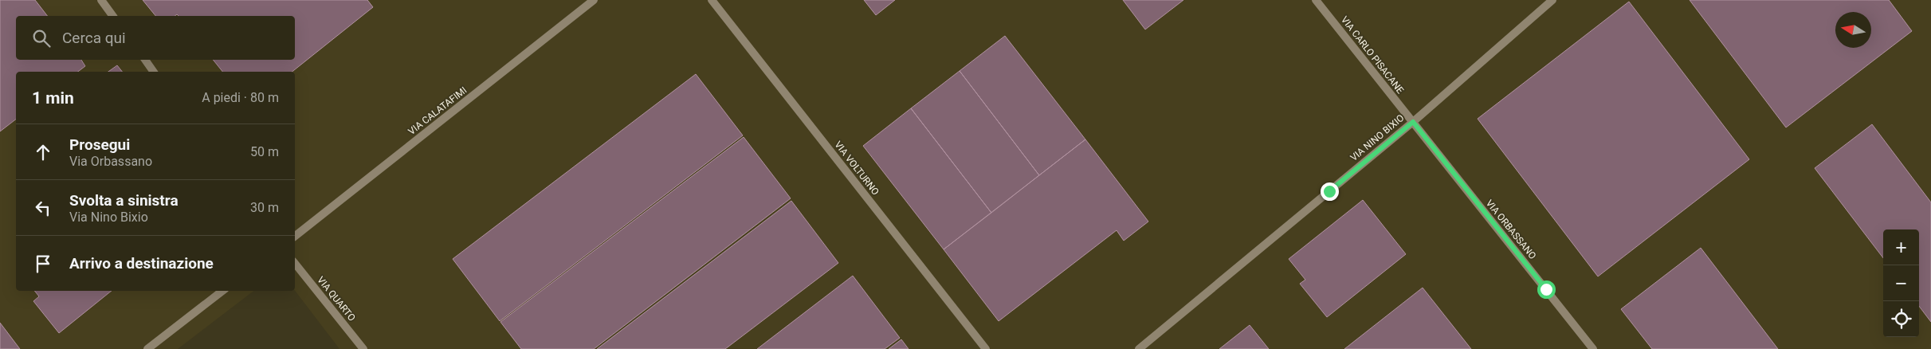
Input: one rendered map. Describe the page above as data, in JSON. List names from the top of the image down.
{
  "streets": {
    "street": [
      "VIA CARLO PISACANE",
      "VIA CALATAFIMI",
      "VIA NINO BIXIO",
      "VIA VOLTURNO",
      "VIA ORBASSANO",
      "VIA QUARTO"
    ]
  },
  "crossings": [
    ["VIA CARLO PISACANE", "VIA NINO BIXIO"],
    ["VIA CARLO PISACANE", "VIA ORBASSANO"],
    ["VIA NINO BIXIO", "VIA ORBASSANO"]
  ],
  "north": "left",
  "page": {
    "search": "Cerca qui",
    "heading": ["1 min", "A piedi · 80 m"],
    "list": [
      ["Prosegui", "Via Orbassano", "50 m"],
      ["Svolta a sinistra", "Via Nino Bixio", "30 m"],
      "Arrivo a destinazione"
    ],
    "map_buttons": ["+", "−"]
  }
}
